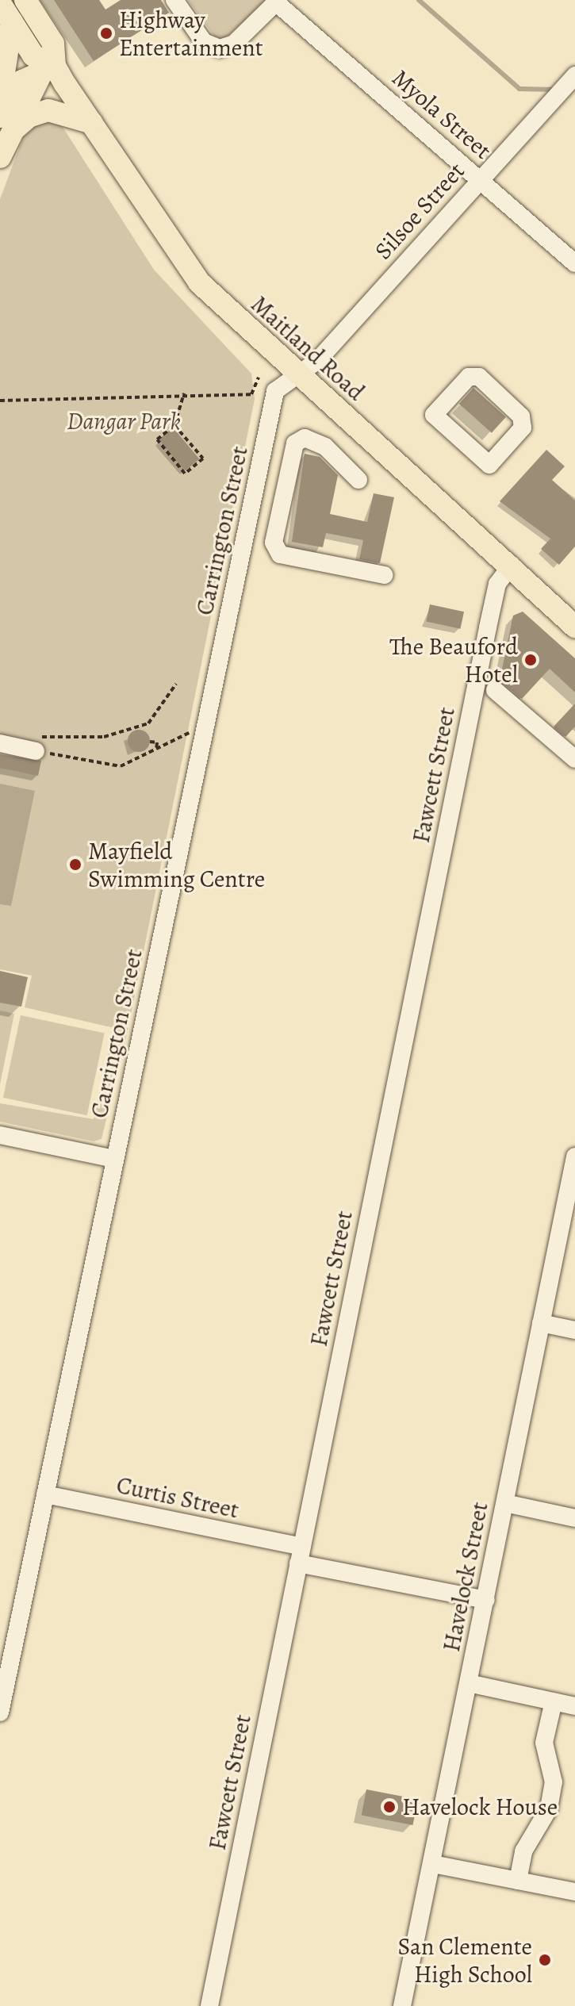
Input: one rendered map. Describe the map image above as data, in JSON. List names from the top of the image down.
{
  "streets": {
    "main road": ["Maitland Road"],
    "street": [
      "Myola Street",
      "Silsoe Street",
      "Carrington Street",
      "Fawcett Street",
      "Curtis Street",
      "Havelock Street"
    ]
  },
  "crossings": [
    ["Myola Street", "Silsoe Street"],
    ["Silsoe Street", "Maitland Road"],
    ["Silsoe Street", "Carrington Street"],
    ["Maitland Road", "Carrington Street"],
    ["Maitland Road", "Fawcett Street"],
    ["Carrington Street", "Curtis Street"],
    ["Fawcett Street", "Curtis Street"],
    ["Curtis Street", "Havelock Street"]
  ],
  "parks": ["Dangar Park"],
  "places": [
    "Highway Entertainment",
    "The Beauford Hotel",
    "Mayfield Swimming Centre",
    "Havelock House",
    "San Clemente High School"
  ]
}
